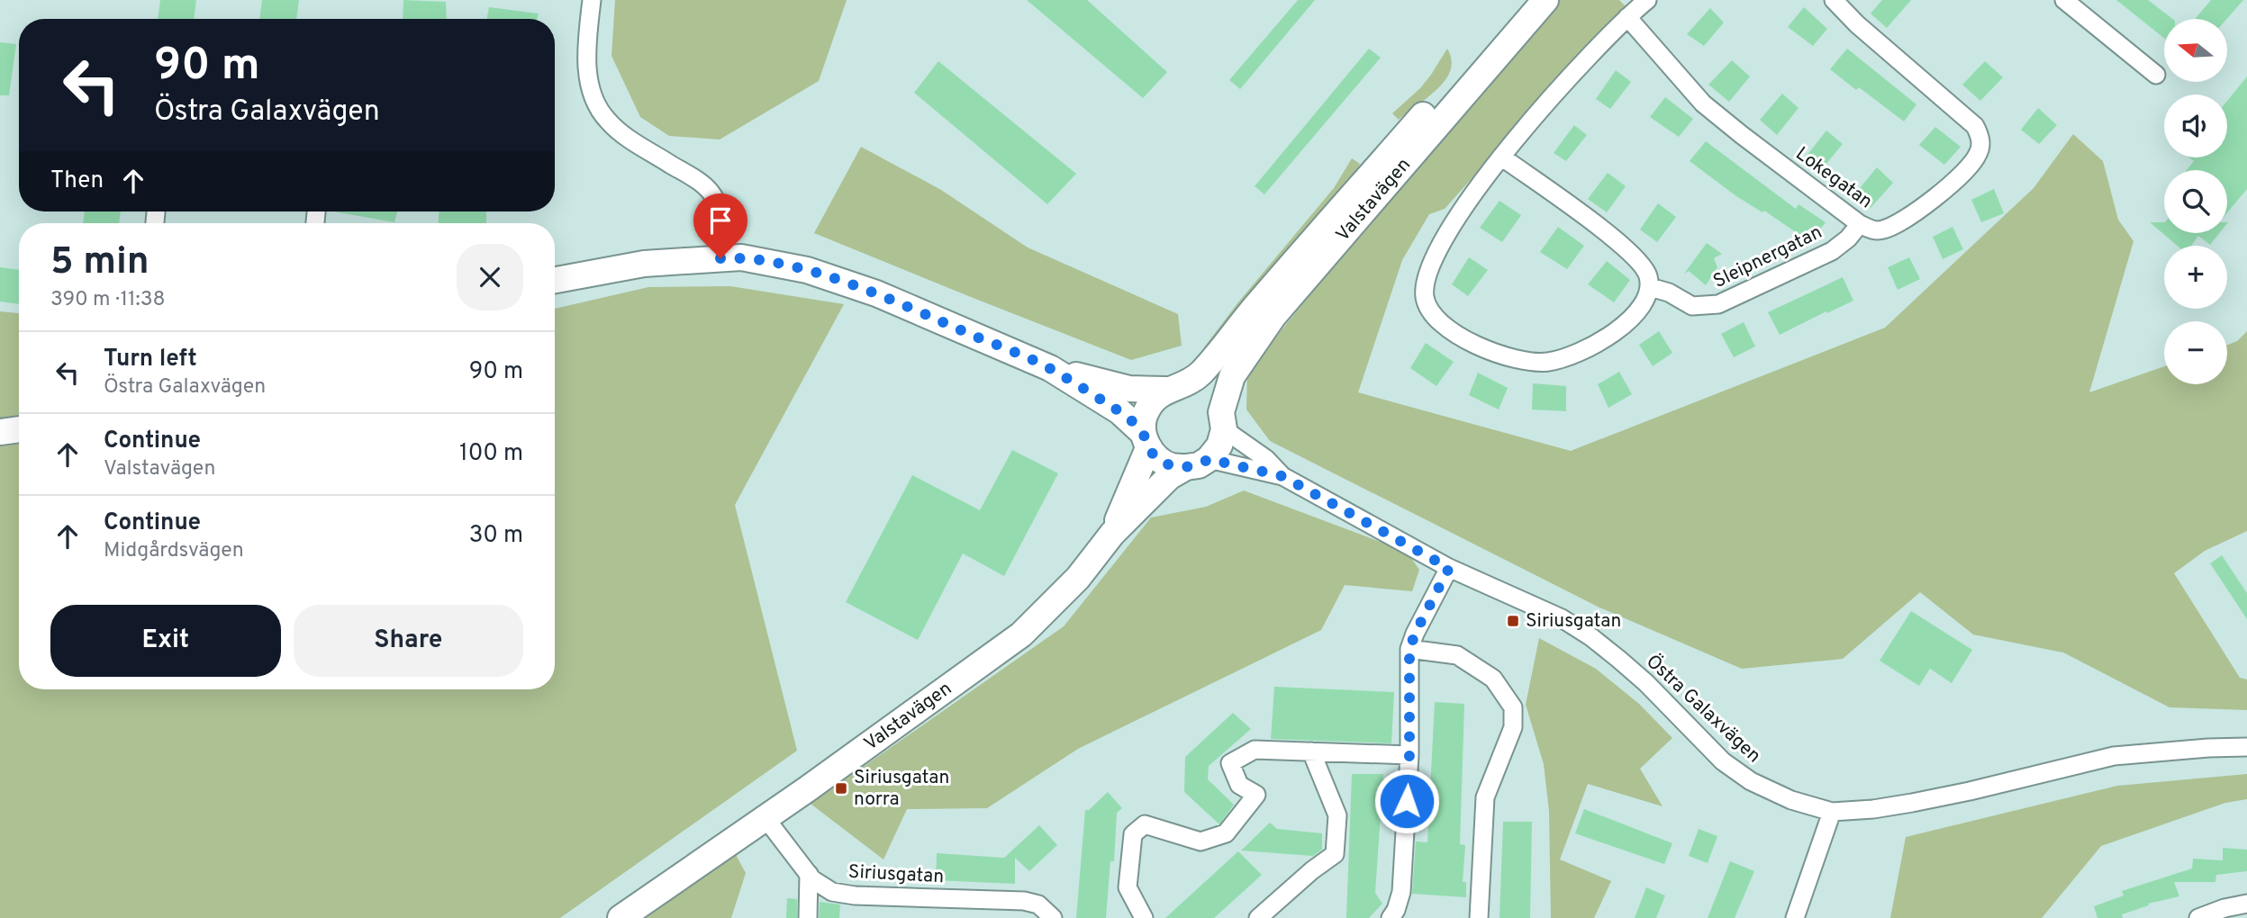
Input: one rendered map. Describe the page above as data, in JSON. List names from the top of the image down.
{
  "streets": {
    "street": [
      "Lokegatan",
      "Valstavägen",
      "Sleipnergatan",
      "Östra Galaxvägen",
      "Siriusgatan"
    ]
  },
  "crossings": [
    ["Lokegatan", "Sleipnergatan"],
    ["Valstavägen", "Östra Galaxvägen"],
    ["Valstavägen", "Siriusgatan"]
  ],
  "places": {
    "transit": ["Siriusgatan", "Siriusgatan norra"]
  },
  "north": "left",
  "page": {
    "map_buttons": ["+", "−"],
    "turn": ["90 m", "Östra Galaxvägen"],
    "then": "Then",
    "heading": ["5 min", "390 m · 11:38"],
    "list": [
      {
        "name": "Turn left",
        "note": "Östra Galaxvägen",
        "value": "90 m"
      },
      {
        "name": "Continue",
        "note": "Valstavägen",
        "value": "100 m"
      },
      {
        "name": "Continue",
        "note": "Midgårdsvägen",
        "value": "30 m"
      }
    ],
    "buttons": ["Exit", "Share"]
  }
}
